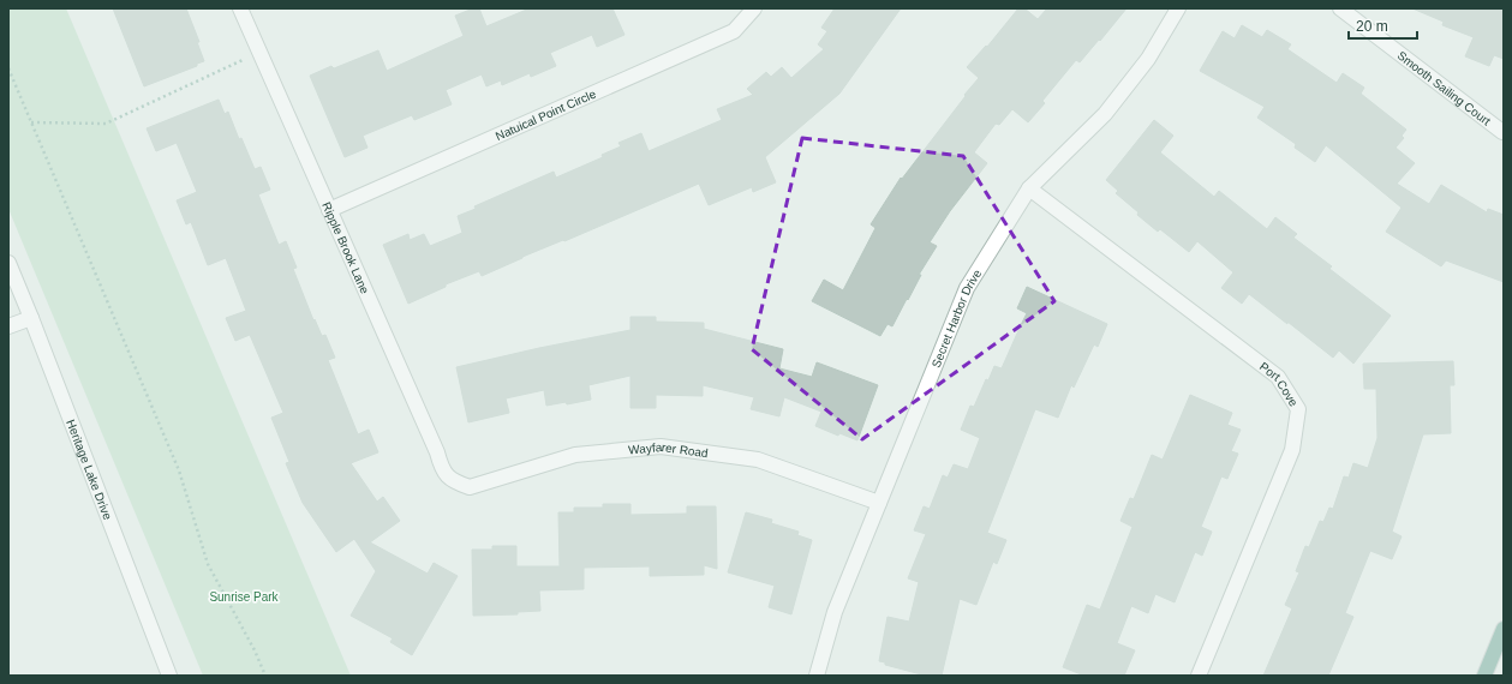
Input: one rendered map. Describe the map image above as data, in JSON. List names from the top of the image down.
{
  "streets": {
    "street": [
      "Smooth Sailing Court",
      "Natuical Point Circle",
      "Ripple Brook Lane",
      "Secret Harbor Drive",
      "Port Cove",
      "Wayfarer Road",
      "Heritage Lake Drive"
    ]
  },
  "crossings": [
    ["Natuical Point Circle", "Ripple Brook Lane"],
    ["Ripple Brook Lane", "Wayfarer Road"],
    ["Secret Harbor Drive", "Port Cove"],
    ["Secret Harbor Drive", "Wayfarer Road"]
  ],
  "parks": ["Sunrise Park"],
  "scale_bar": "20 m"
}
